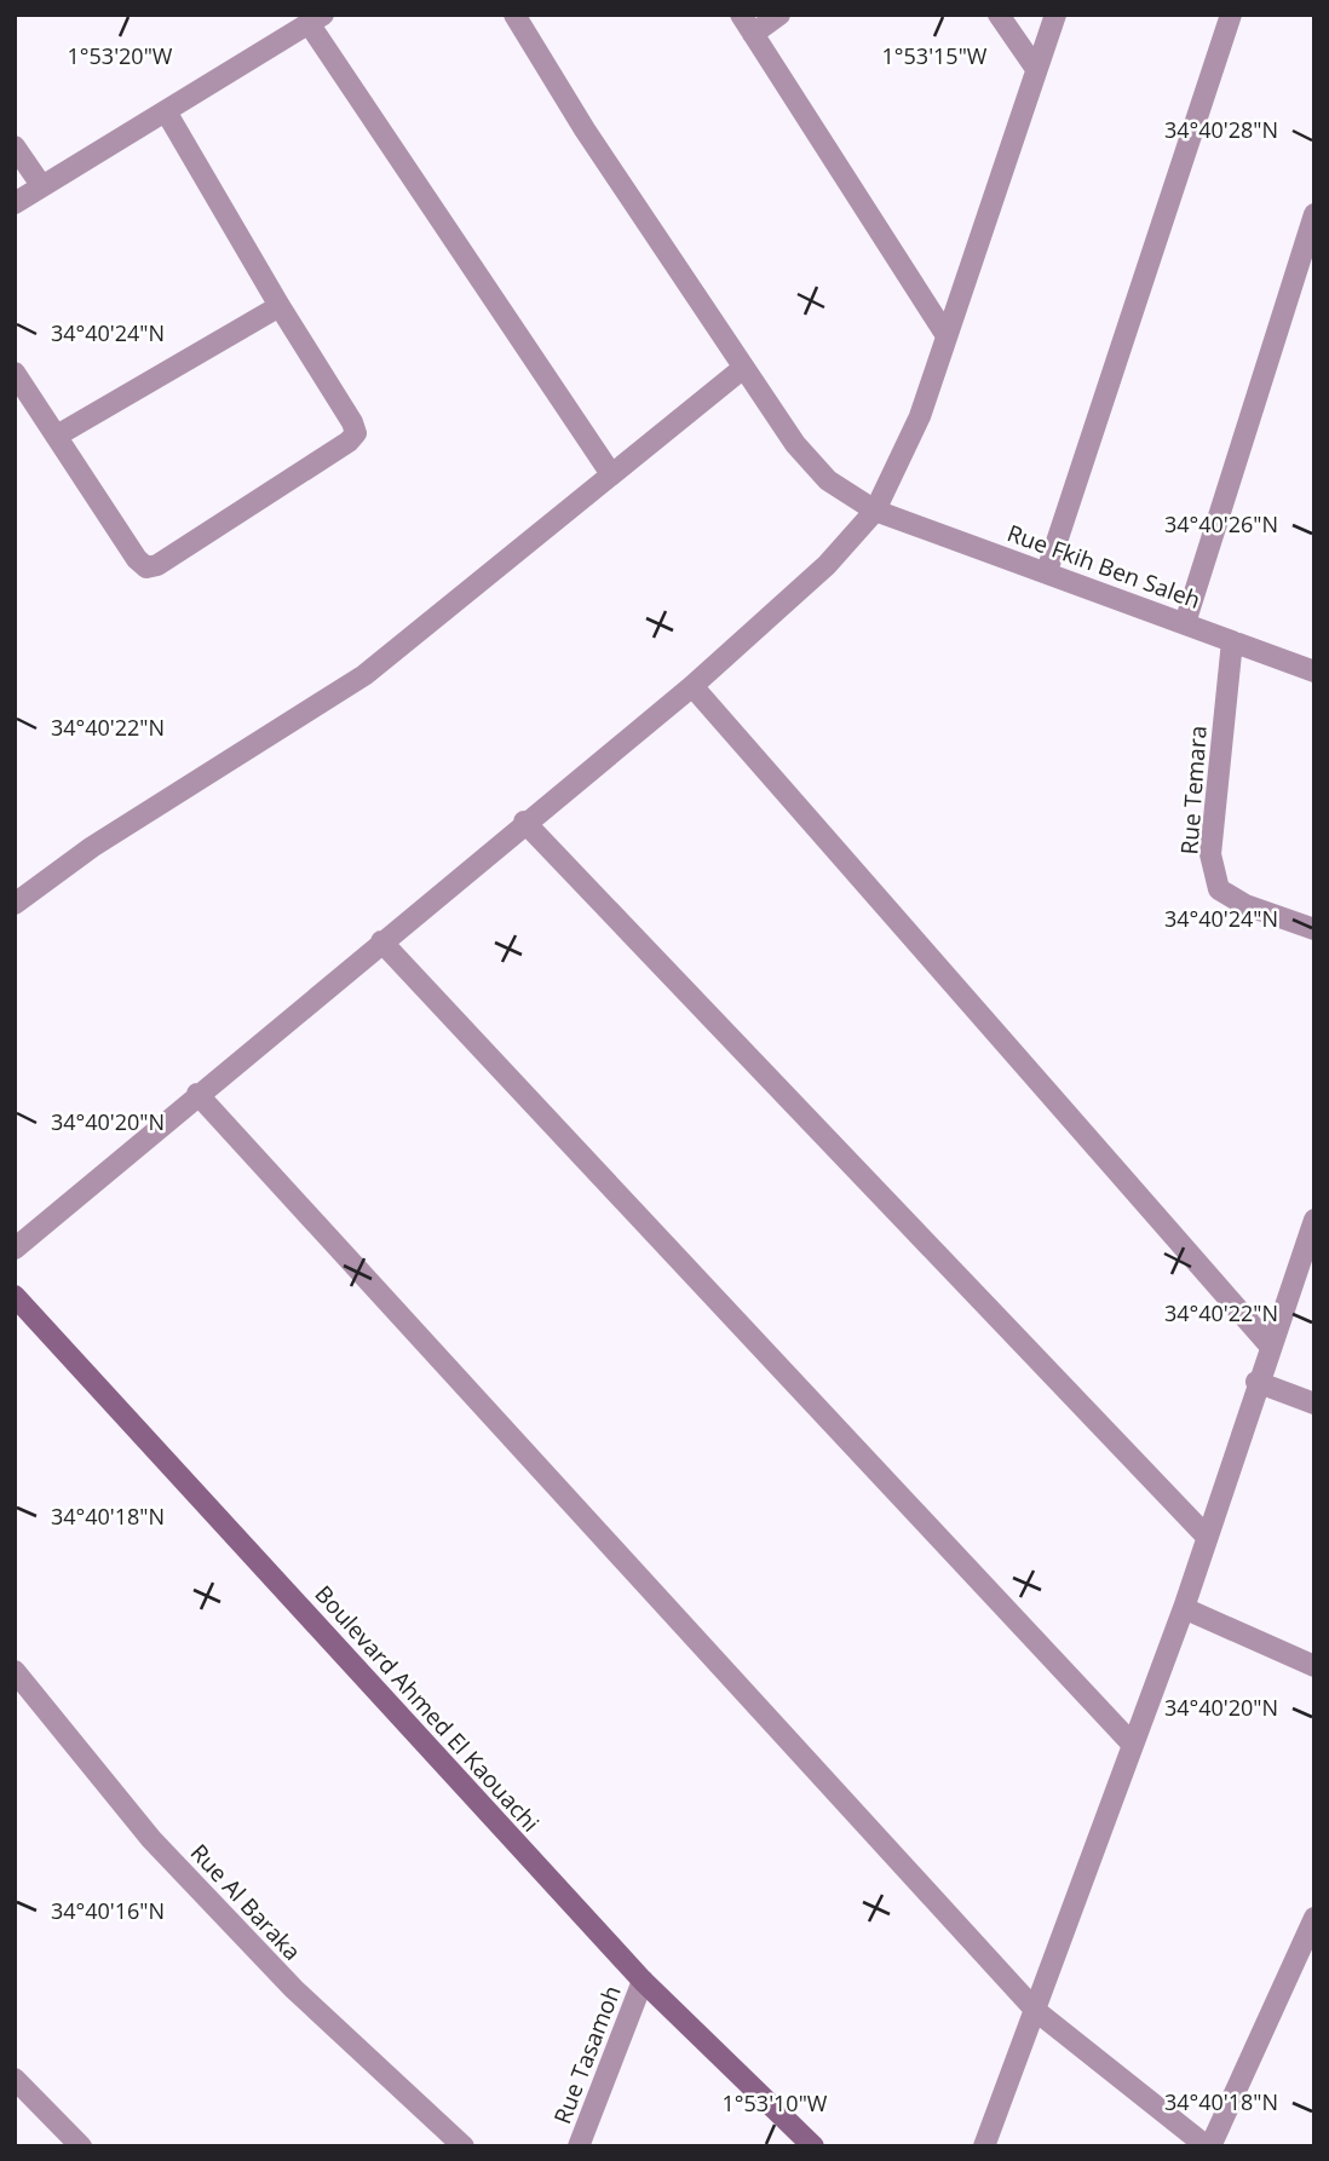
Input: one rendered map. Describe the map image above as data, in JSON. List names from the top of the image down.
{
  "streets": {
    "street": [
      "Rue Fkih Ben Saleh",
      "Rue Temara",
      "Boulevard Ahmed El Kaouachi",
      "Rue Al Baraka",
      "Rue Tasamoh"
    ]
  },
  "crossings": [
    ["Rue Fkih Ben Saleh", "Rue Temara"],
    ["Boulevard Ahmed El Kaouachi", "Rue Tasamoh"]
  ],
  "coordinates": [
    "1°53'20\"W",
    "1°53'15\"W",
    "34°40'28\"N",
    "34°40'24\"N",
    "34°40'26\"N",
    "34°40'22\"N",
    "34°40'20\"N",
    "34°40'18\"N",
    "34°40'16\"N",
    "1°53'10\"W"
  ]
}
